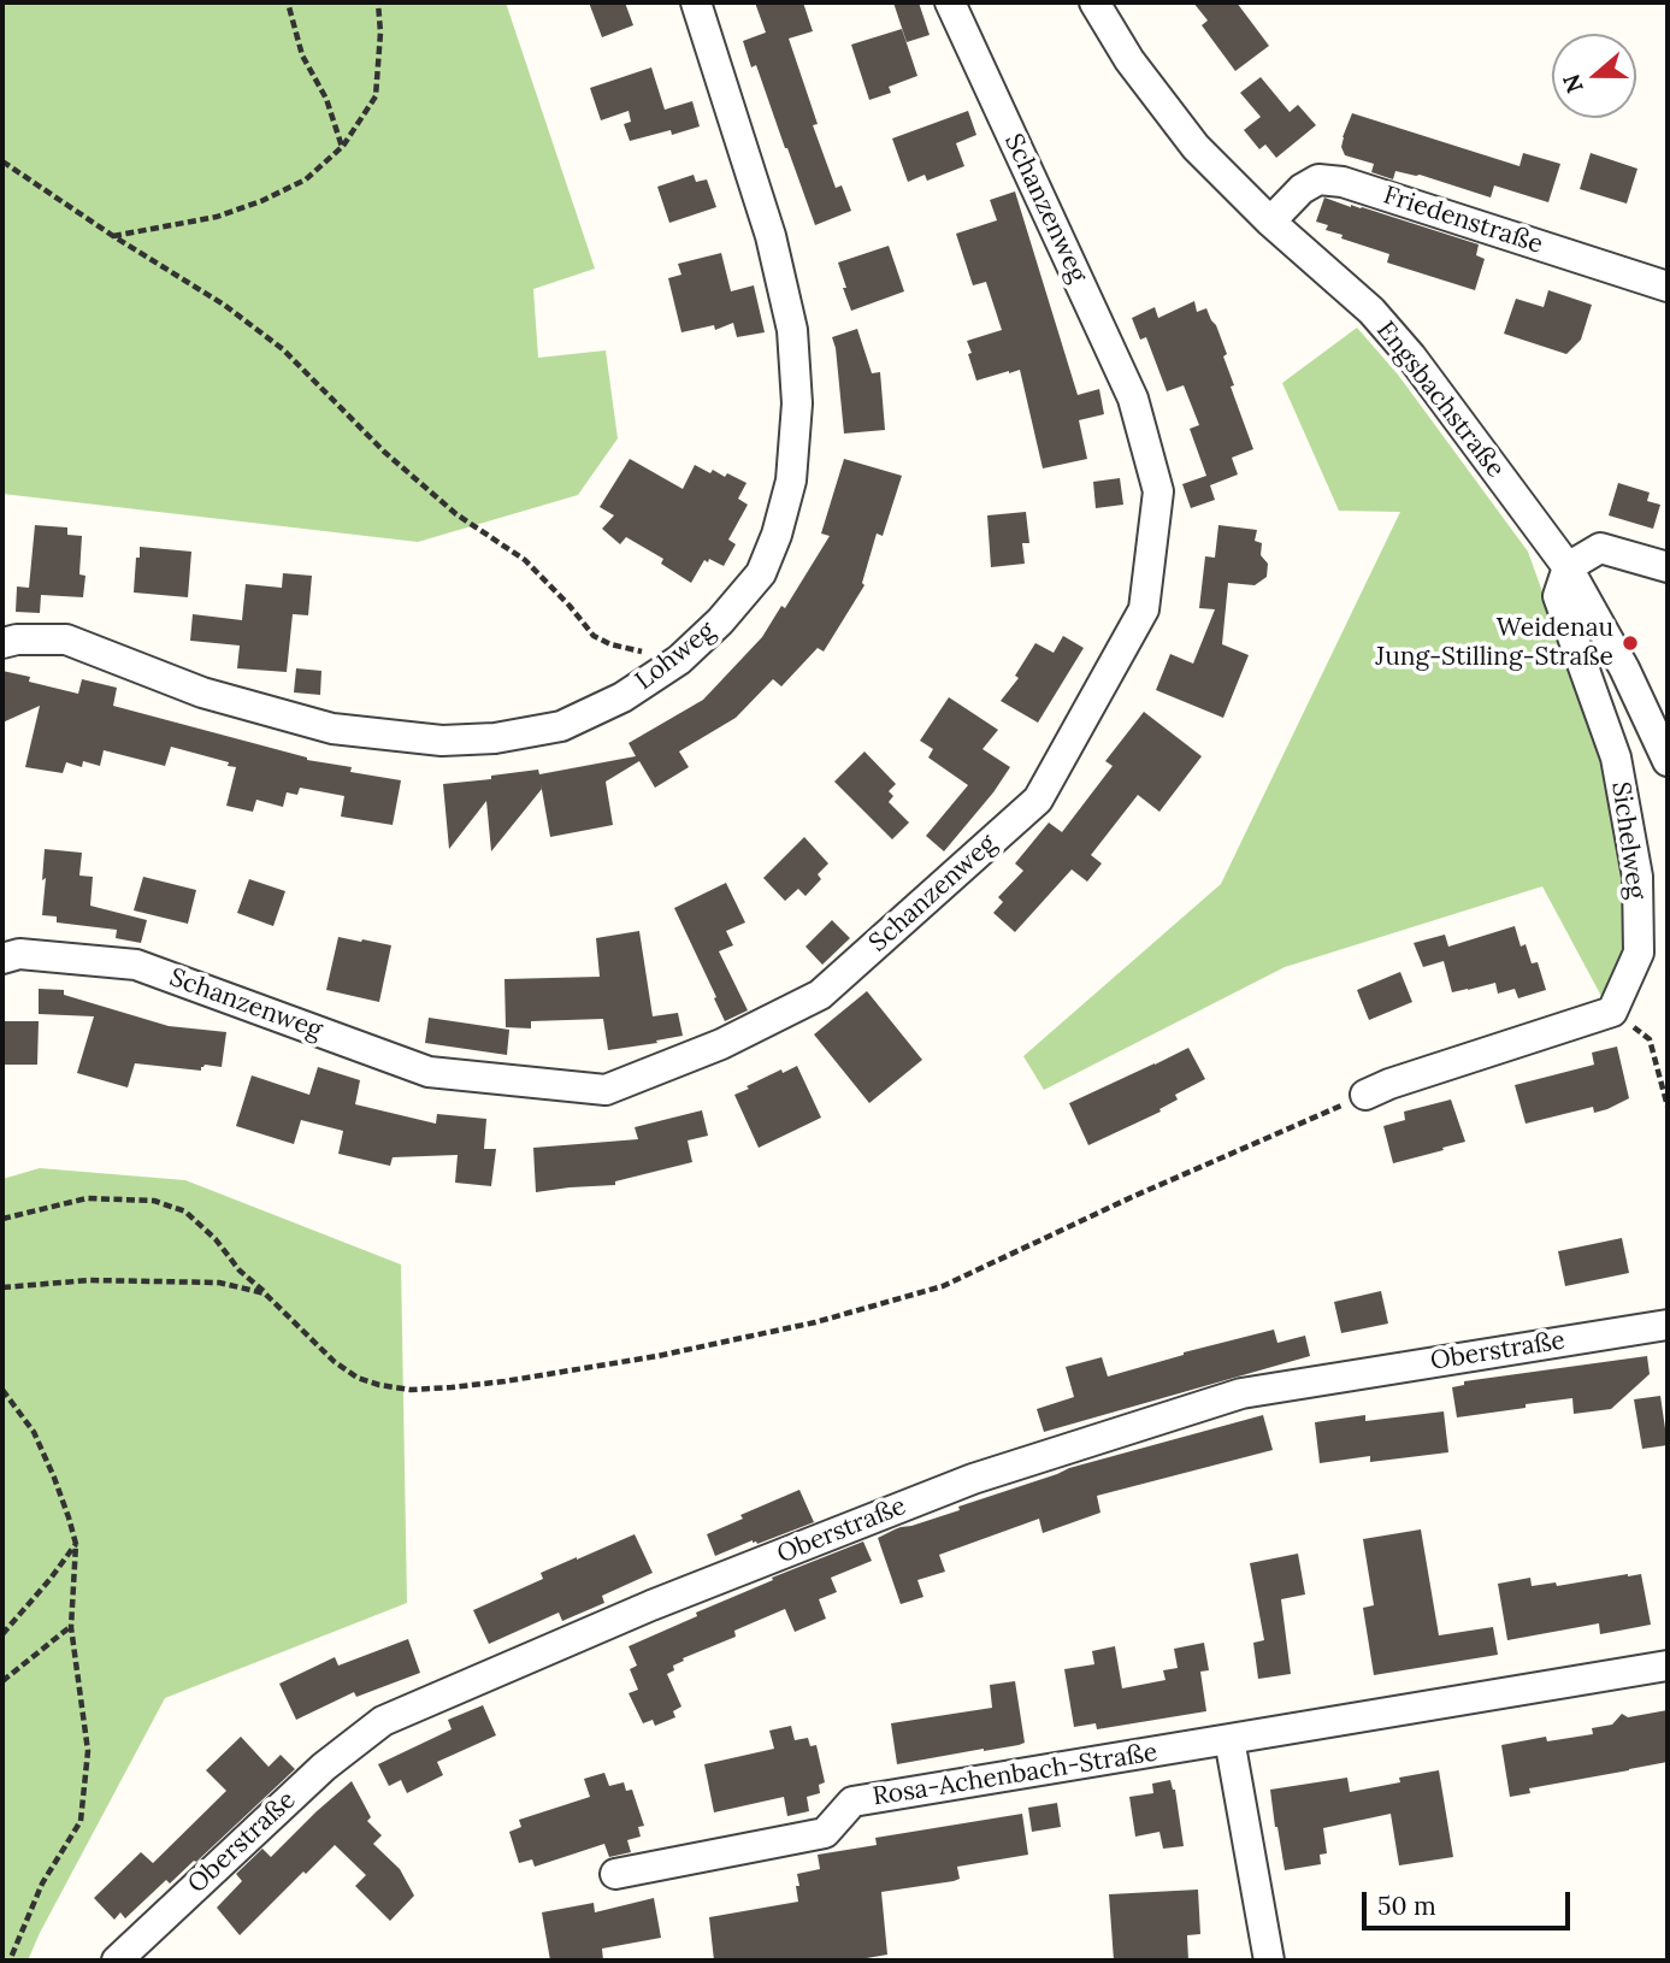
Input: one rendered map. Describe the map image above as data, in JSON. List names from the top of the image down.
{
  "streets": {
    "street": [
      "Schanzenweg",
      "Friedenstraße",
      "Engsbachstraße",
      "Lohweg",
      "Sichelweg",
      "Oberstraße",
      "Rosa-Achenbach-Straße"
    ]
  },
  "crossings": [
    ["Friedenstraße", "Engsbachstraße"],
    ["Engsbachstraße", "Sichelweg"]
  ],
  "places": ["Weidenau Jung-Stilling-Straße"],
  "scale_bar": "50 m",
  "north": "left"
}
